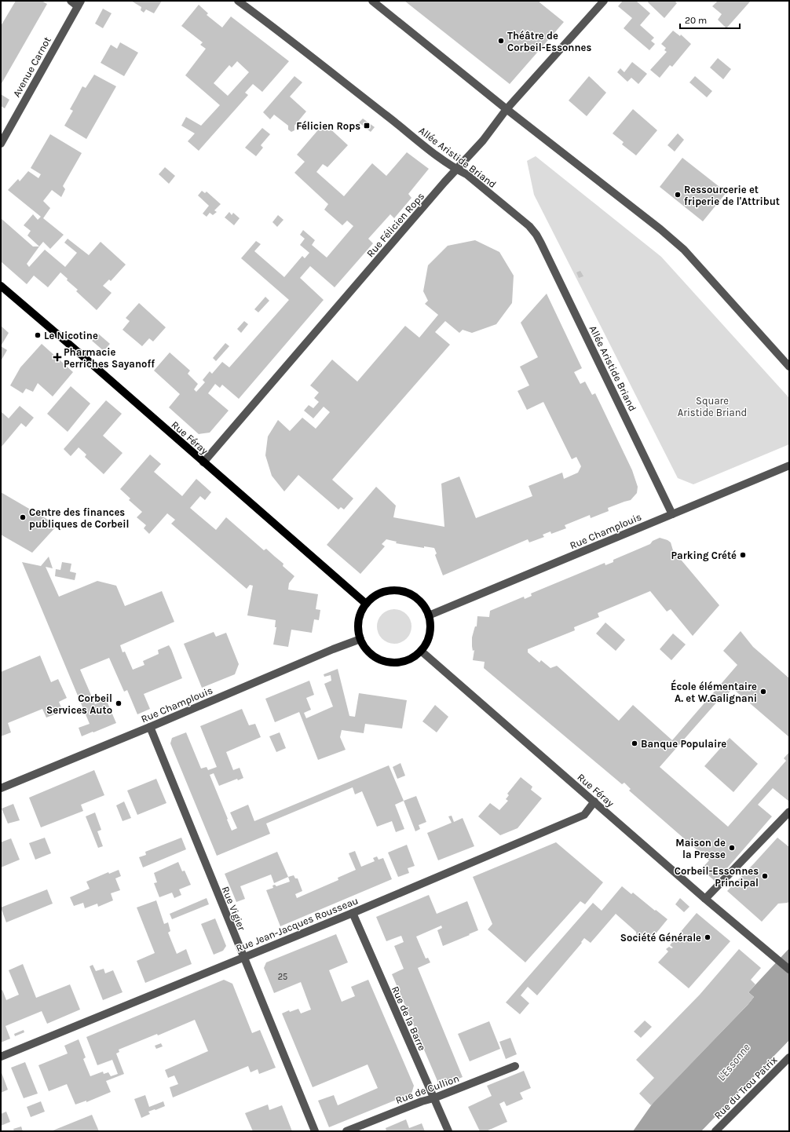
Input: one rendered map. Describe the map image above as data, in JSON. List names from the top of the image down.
{
  "streets": {
    "main road": ["Rue Féray"],
    "street": [
      "Avenue Carnot",
      "Allée Aristide Briand",
      "Rue Félicien Rops",
      "Rue Champlouis",
      "Rue Vigier",
      "Rue Jean-Jacques Rousseau",
      "Rue de la Barre",
      "Rue du Trou Patrix",
      "Rue de Cullion"
    ]
  },
  "crossings": [
    ["Allée Aristide Briand", "Rue Félicien Rops"],
    ["Allée Aristide Briand", "Rue Champlouis"],
    ["Rue Félicien Rops", "Rue Féray"],
    ["Rue Féray", "Rue Champlouis"],
    ["Rue Féray", "Rue Jean-Jacques Rousseau"],
    ["Rue Champlouis", "Rue Vigier"],
    ["Rue Vigier", "Rue Jean-Jacques Rousseau"],
    ["Rue Jean-Jacques Rousseau", "Rue de la Barre"],
    ["Rue de la Barre", "Rue de Cullion"]
  ],
  "water": ["L'Essonne"],
  "parks": ["Square Aristide Briand"],
  "places": {
    "other": [
      "Théâtre de Corbeil-Essonnes",
      "Ressourcerie et friperie de l'Attribut",
      "Le Nicotine",
      "Centre des finances publiques de Corbeil",
      "Parking Crété",
      "École élémentaire A. et W.Galignani",
      "Corbeil Services Auto",
      "Banque Populaire",
      "Maison de la Presse",
      "Corbeil-Essonnes Principal",
      "Société Générale"
    ],
    "transit": ["Félicien Rops"],
    "health": ["Pharmacie Perriches Sayanoff"]
  },
  "house_numbers": ["25"],
  "scale_bar": "20 m"
}
